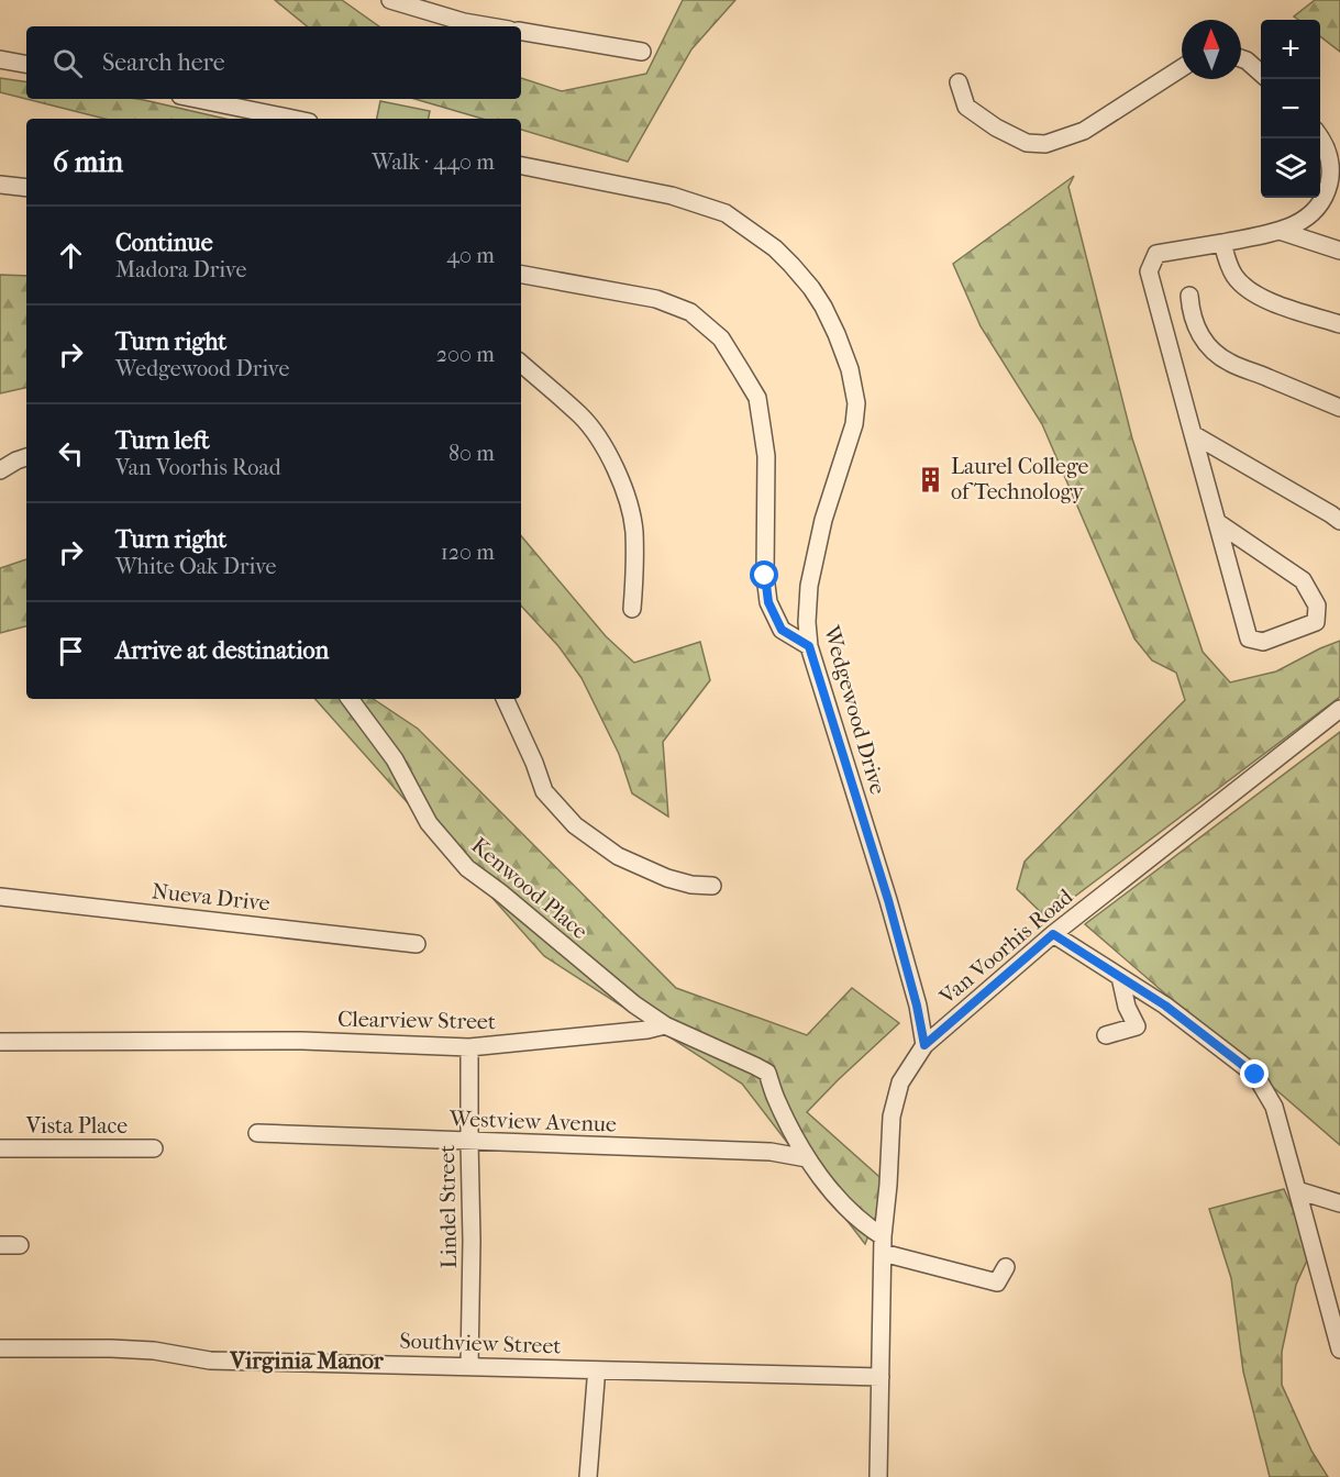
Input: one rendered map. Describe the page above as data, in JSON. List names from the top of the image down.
{
  "streets": {
    "street": [
      "Wedgewood Drive",
      "Kenwood Place",
      "Nueva Drive",
      "Van Voorhis Road",
      "Clearview Street",
      "Westview Avenue",
      "Vista Place",
      "Lindel Street",
      "Southview Street"
    ]
  },
  "crossings": [
    ["Wedgewood Drive", "Van Voorhis Road"],
    ["Kenwood Place", "Van Voorhis Road"],
    ["Kenwood Place", "Clearview Street"],
    ["Kenwood Place", "Westview Avenue"],
    ["Van Voorhis Road", "Southview Street"],
    ["Clearview Street", "Lindel Street"],
    ["Westview Avenue", "Lindel Street"],
    ["Lindel Street", "Southview Street"]
  ],
  "districts": ["Virginia Manor"],
  "places": {
    "building": ["Laurel College of Technology"]
  },
  "north": "top",
  "page": {
    "map_buttons": ["+", "−"],
    "search": "Search here",
    "heading": ["6 min", "Walk · 440 m"],
    "list": [
      ["Continue", "Madora Drive", "40 m"],
      ["Turn right", "Wedgewood Drive", "200 m"],
      ["Turn left", "Van Voorhis Road", "80 m"],
      ["Turn right", "White Oak Drive", "120 m"],
      "Arrive at destination"
    ]
  }
}
